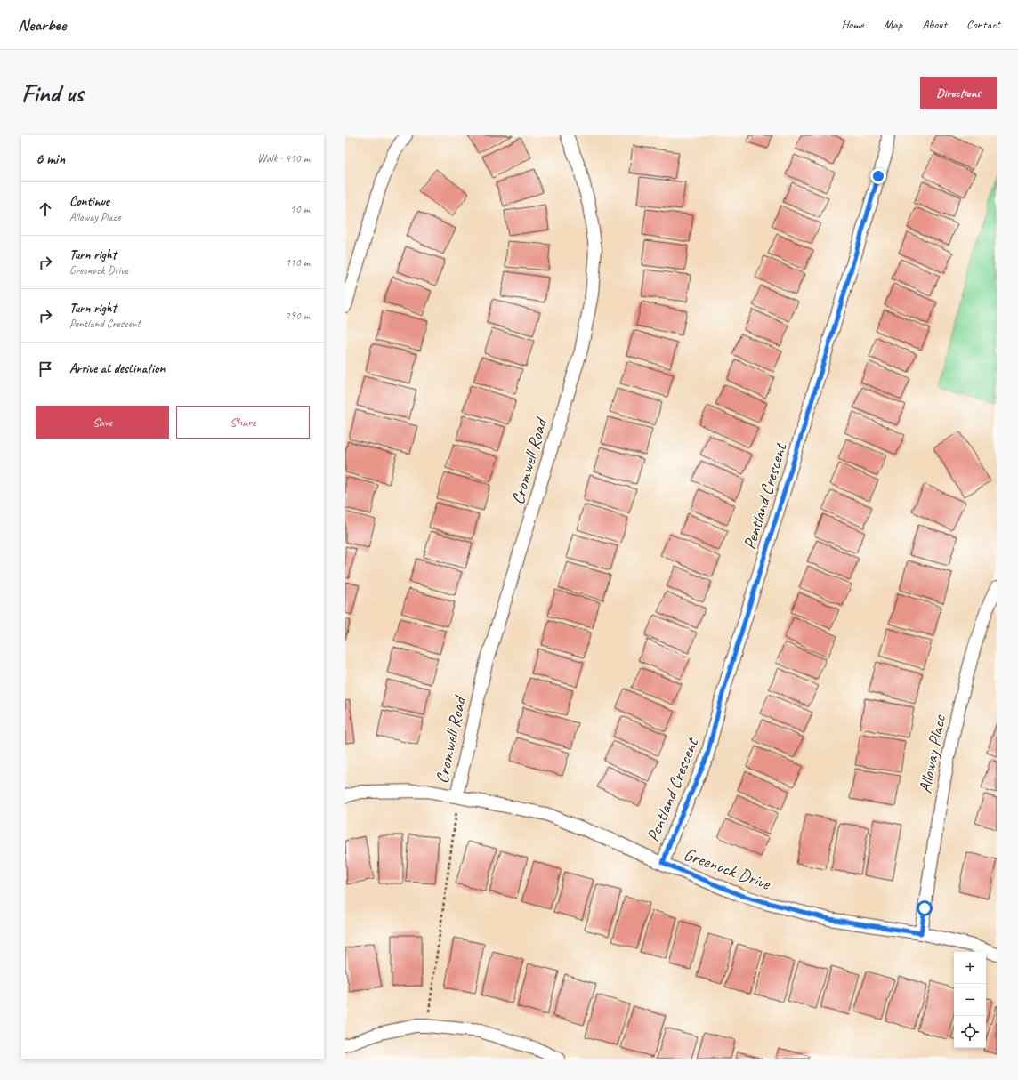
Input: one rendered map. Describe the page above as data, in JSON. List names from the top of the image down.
{
  "streets": {
    "street": [
      "Cromwell Road",
      "Pentland Crescent",
      "Alloway Place",
      "Greenock Drive"
    ]
  },
  "crossings": [
    ["Cromwell Road", "Greenock Drive"],
    ["Pentland Crescent", "Greenock Drive"],
    ["Alloway Place", "Greenock Drive"]
  ],
  "page": {
    "header": "Nearbee",
    "nav": [
      "Home",
      "Map",
      "About",
      "Contact"
    ],
    "buttons": [
      "Directions",
      ["Save", "Share"]
    ],
    "title": "Find us",
    "heading": ["6 min", "Walk · 410 m"],
    "list": [
      ["Continue", "Alloway Place", "10 m"],
      ["Turn right", "Greenock Drive", "110 m"],
      ["Turn right", "Pentland Crescent", "290 m"],
      "Arrive at destination"
    ],
    "map_buttons": ["+", "−"]
  }
}
